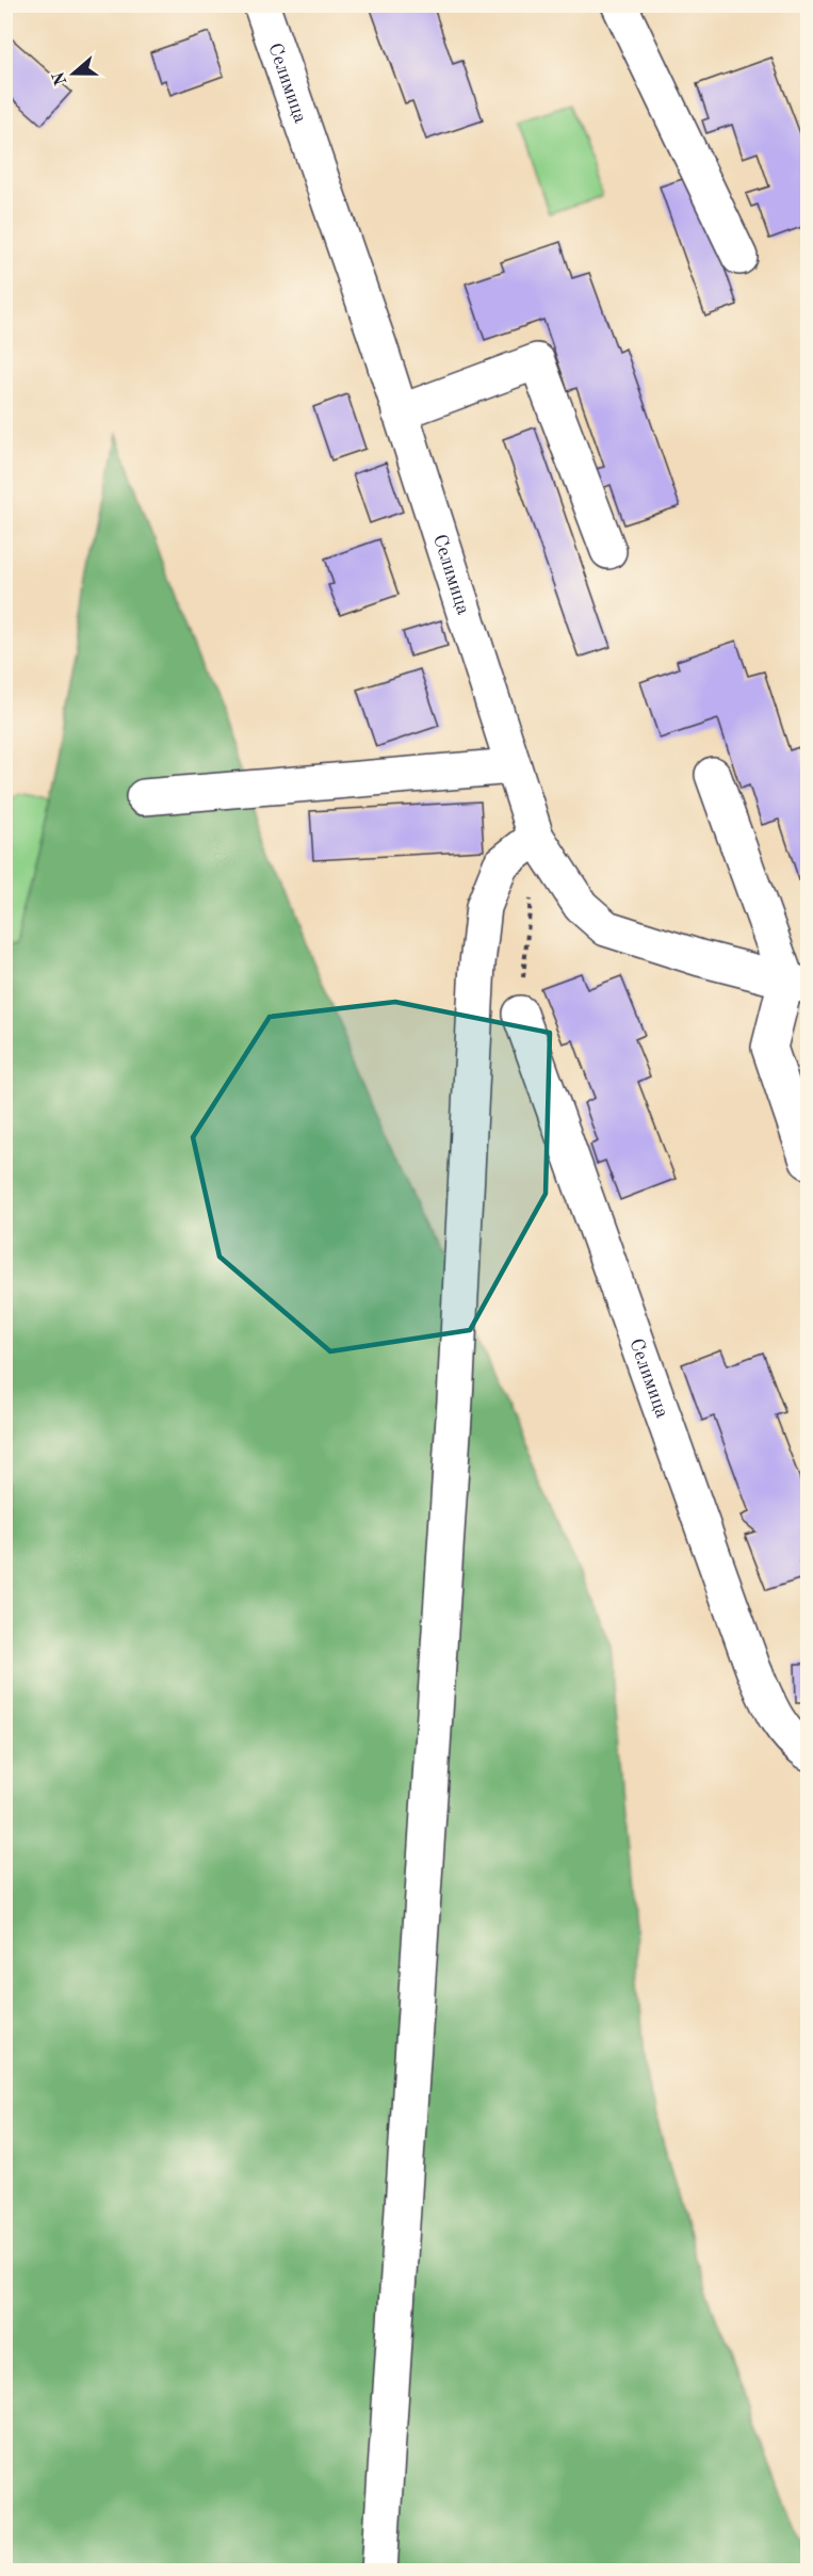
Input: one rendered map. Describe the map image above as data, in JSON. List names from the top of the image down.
{
  "streets": {
    "street": ["Селимица"]
  },
  "north": "left"
}
